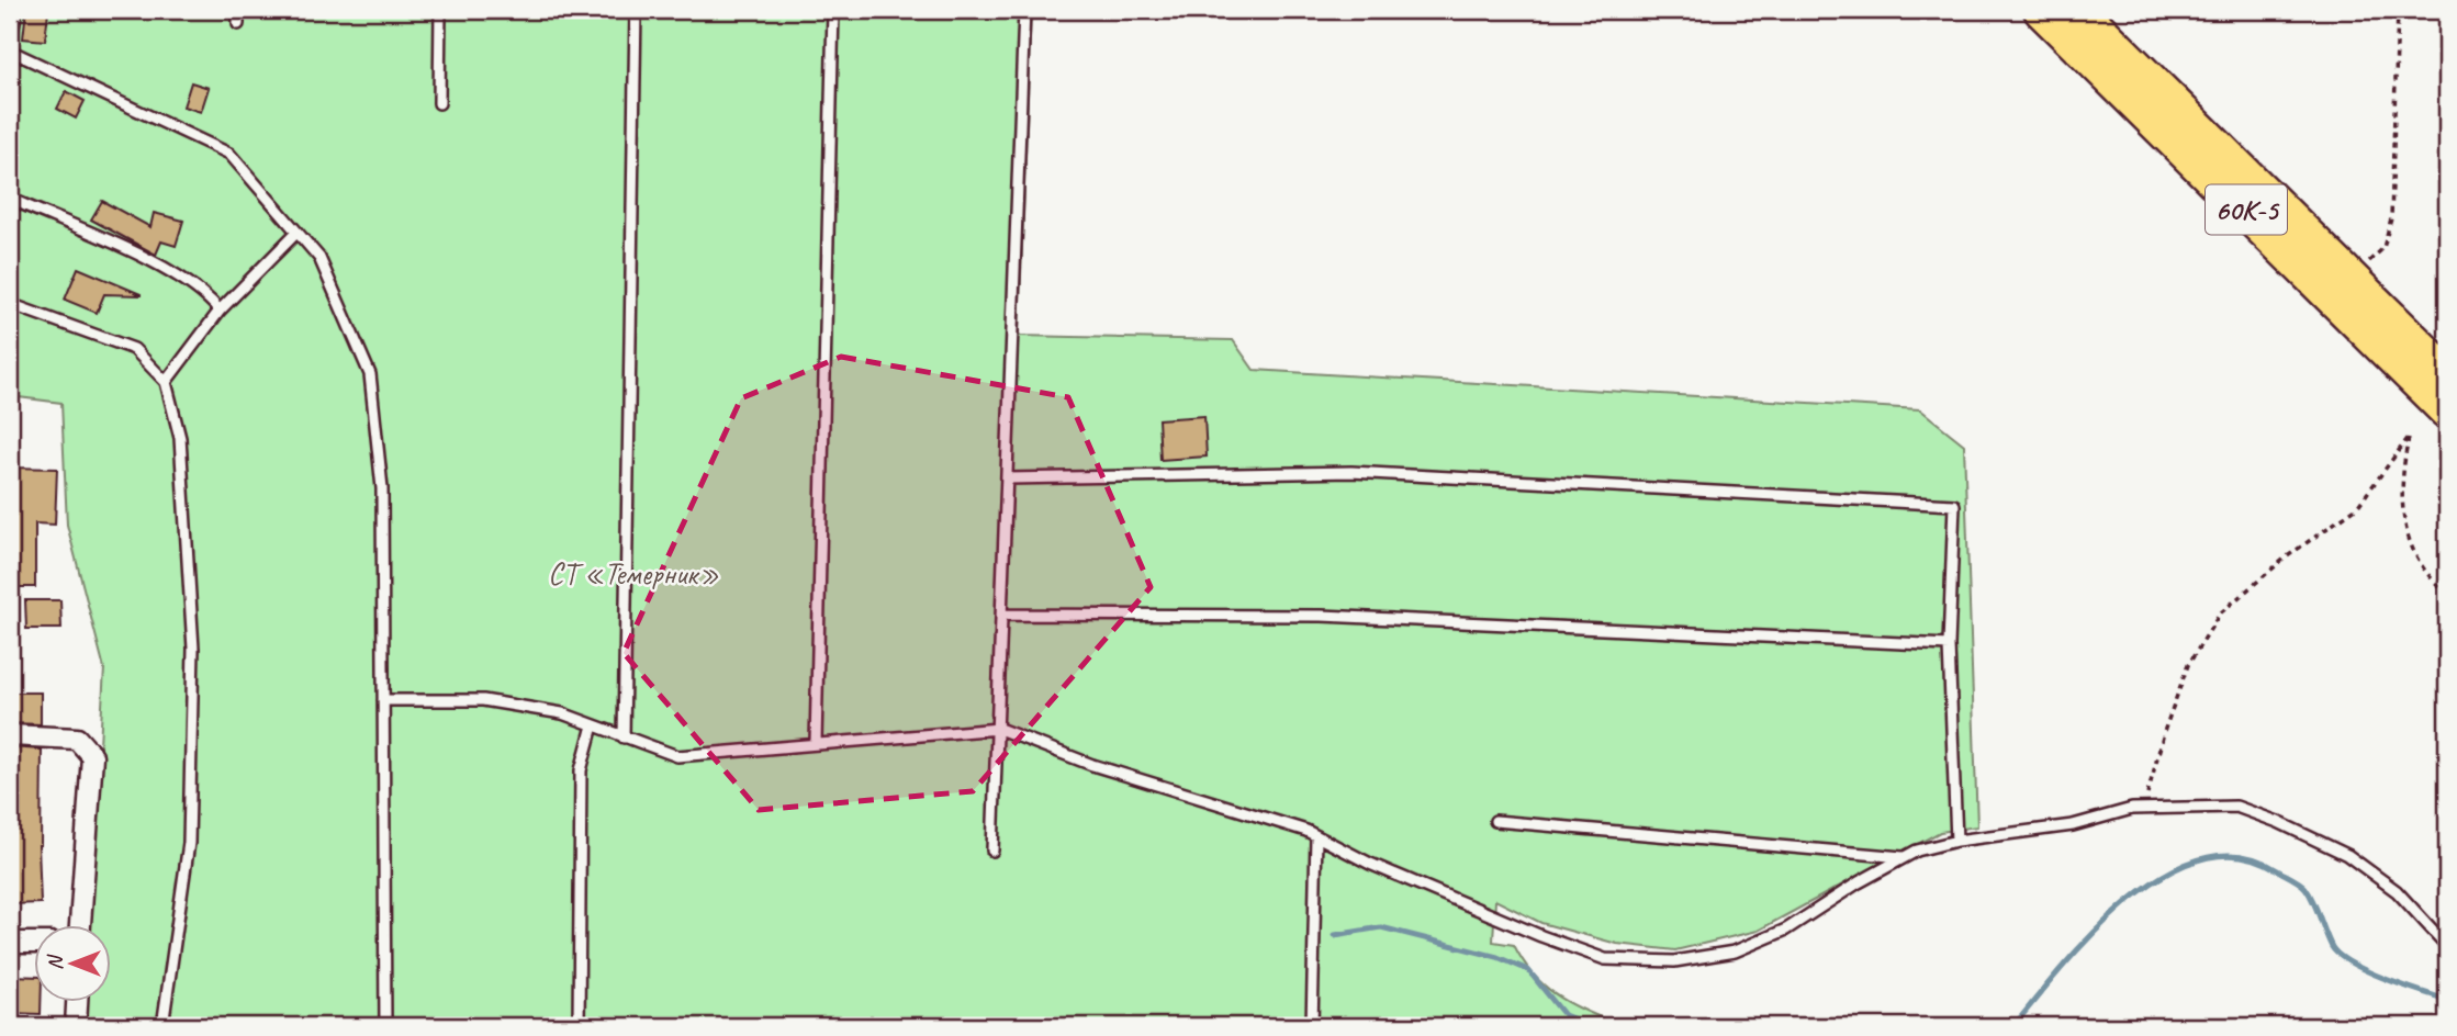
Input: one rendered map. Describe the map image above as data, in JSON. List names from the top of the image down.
{
  "streets": {
    "highway": ["60К-5"]
  },
  "parks": ["СТ «Темерник»"],
  "north": "left"
}
